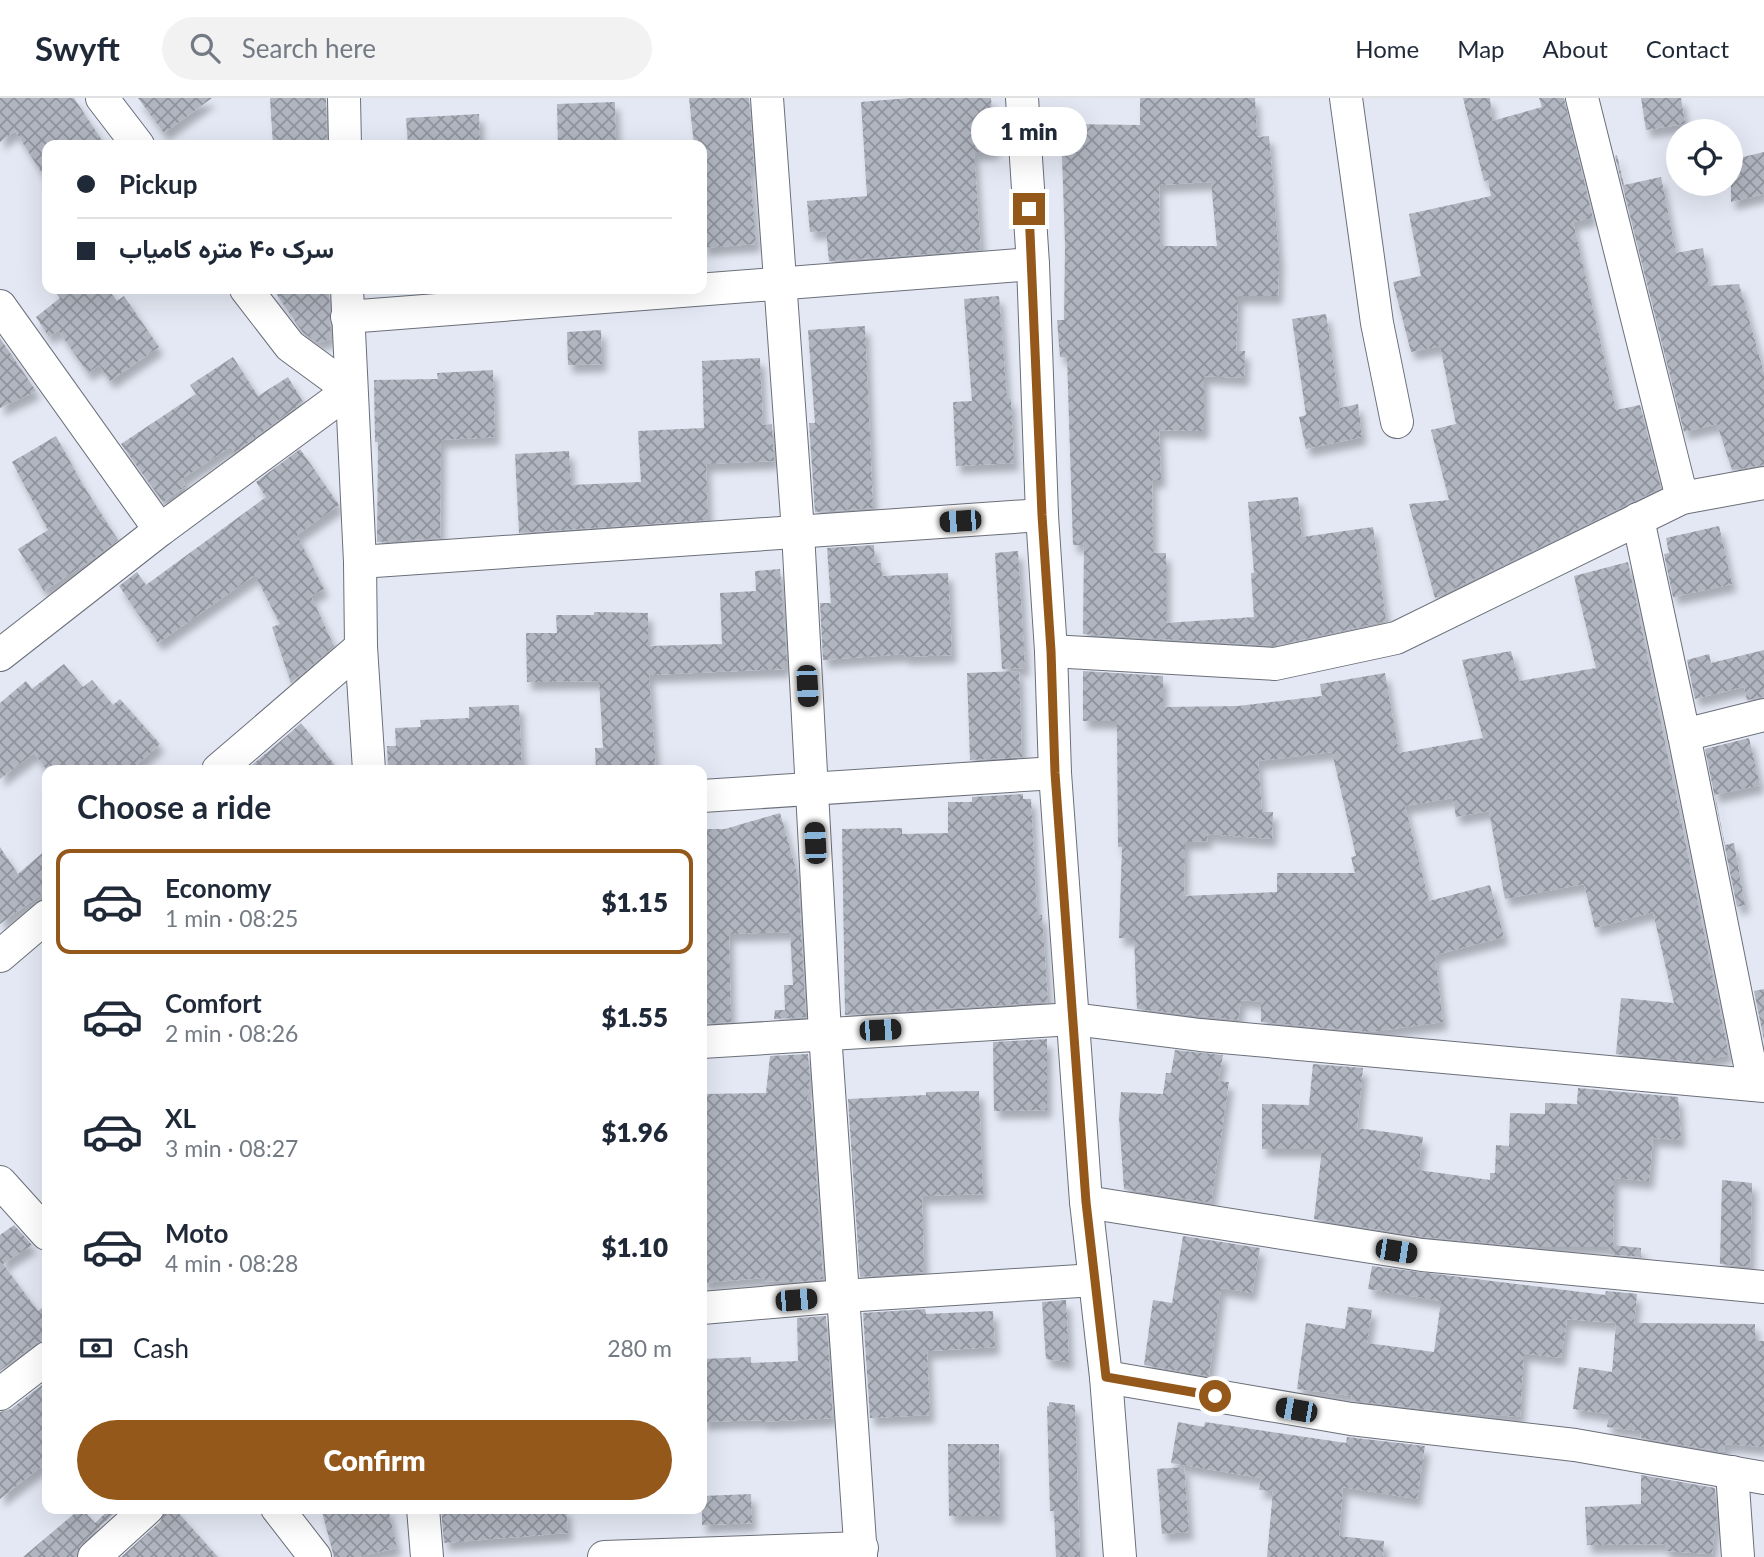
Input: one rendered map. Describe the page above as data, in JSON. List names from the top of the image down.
{
  "page": {
    "header": "Swyft",
    "search": "Search here",
    "nav": [
      "Home",
      "Map",
      "About",
      "Contact"
    ],
    "bubble": "1 min",
    "banner": ["Pickup", "سرک ۴۰ متره کامیاب"],
    "heading": "Choose a ride",
    "list": [
      {
        "name": "Economy",
        "note": "1 min · 08:25",
        "value": "$1.15"
      },
      {
        "name": "Comfort",
        "note": "2 min · 08:26",
        "value": "$1.55"
      },
      {
        "name": "XL",
        "note": "3 min · 08:27",
        "value": "$1.96"
      },
      {
        "name": "Moto",
        "note": "4 min · 08:28",
        "value": "$1.10"
      }
    ],
    "pay": ["Cash", "280 m"],
    "buttons": "Confirm"
  }
}
